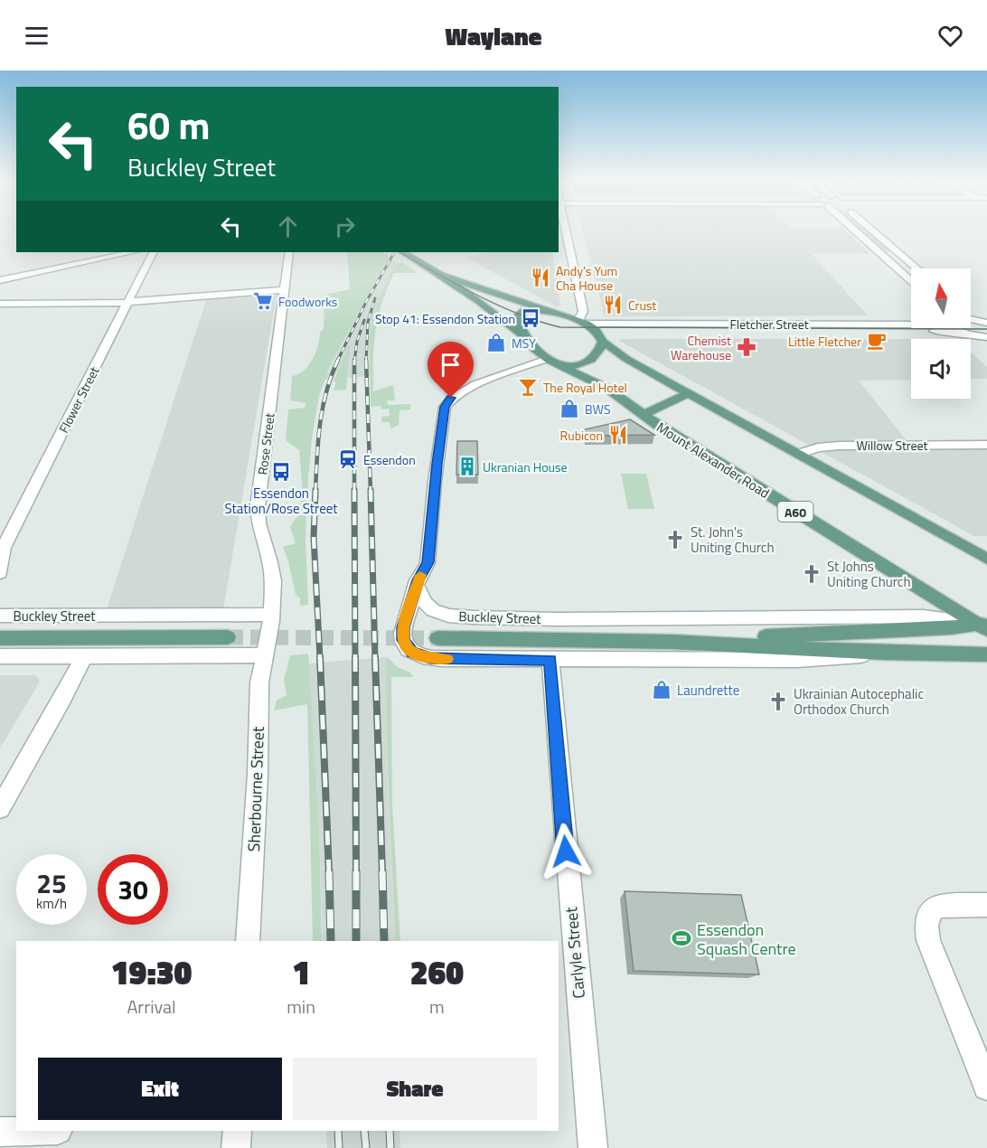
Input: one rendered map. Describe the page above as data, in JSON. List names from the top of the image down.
{
  "streets": {
    "main road": ["Mount Alexander Road", "A60", "Buckley Street"],
    "street": [
      "Fletcher Street",
      "Flower Street",
      "Rose Street",
      "Willow Street",
      "Sherbourne Street",
      "Carlyle Street"
    ]
  },
  "crossings": [
    ["Fletcher Street", "A60"],
    ["Rose Street", "Buckley Street"],
    ["Rose Street", "Sherbourne Street"],
    ["Willow Street", "A60"],
    ["Mount Alexander Road", "A60"],
    ["Mount Alexander Road", "Buckley Street"],
    ["Buckley Street", "Carlyle Street"]
  ],
  "places": {
    "restaurant": ["Andy's Yum Cha House", "Crust", "Rubicon"],
    "supermarket": ["Foodworks"],
    "bus stop": ["Stop 41: Essendon Station", "Essendon Station/Rose Street"],
    "cafe": ["Little Fletcher"],
    "shop": ["MSY", "BWS", "Laundrette"],
    "pharmacy": ["Chemist Warehouse"],
    "bar": ["The Royal Hotel"],
    "station": ["Essendon"],
    "building": ["Ukranian House"],
    "church": ["St. John's Uniting Church", "St Johns Uniting Church", "Ukrainian Autocephalic Orthodox Church"],
    "sports": ["Essendon Squash Centre"]
  },
  "north": "top",
  "page": {
    "header": "Waylane",
    "turn": ["60 m", "Buckley Street"],
    "speed": "25 km/h",
    "limit": "30",
    "eta": [
      "19:30",
      "Arrival",
      "1",
      "min",
      "260",
      "m"
    ],
    "buttons": ["Exit", "Share"]
  }
}
